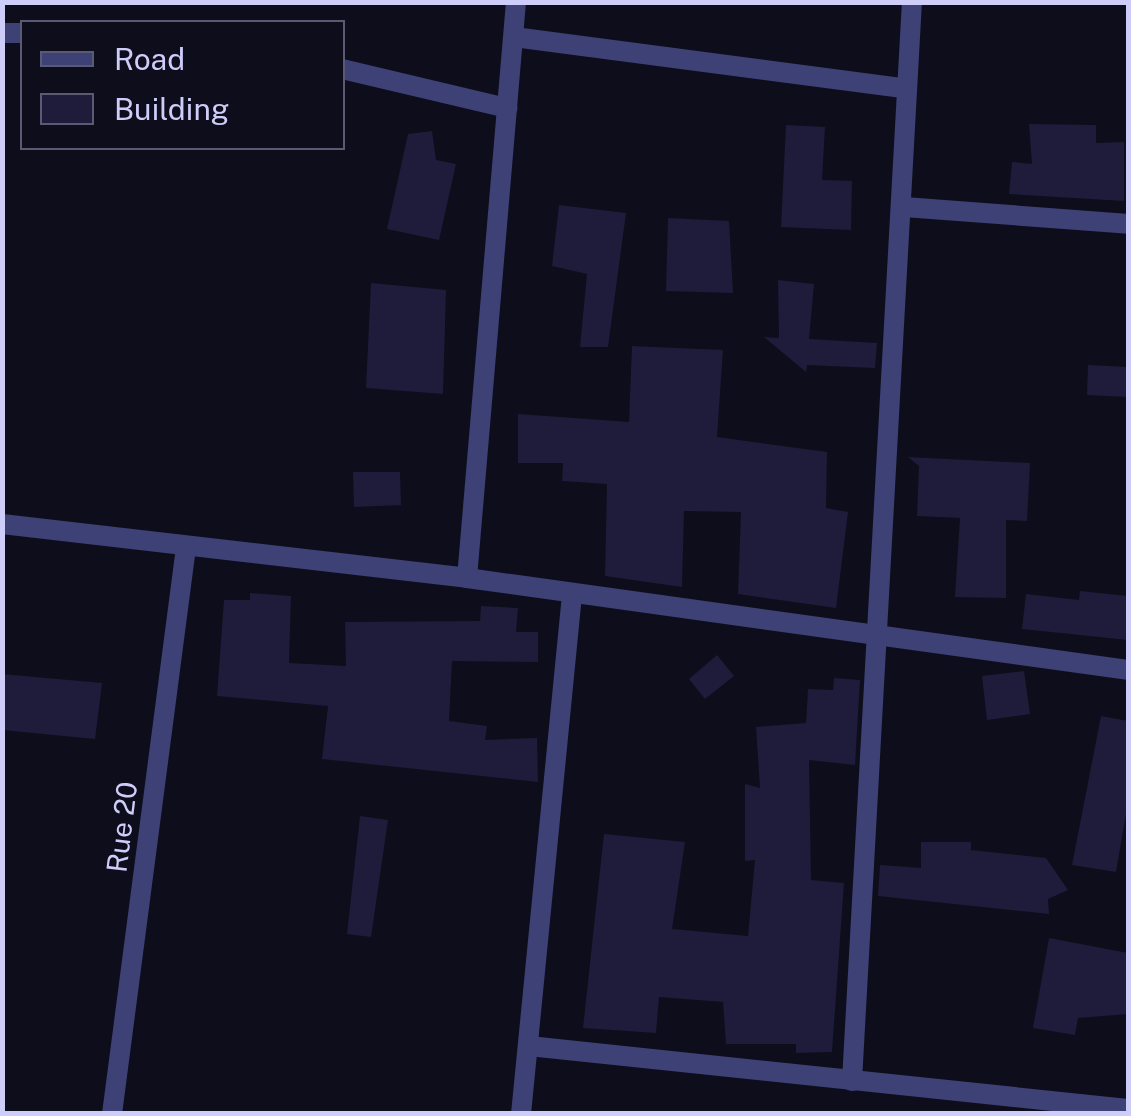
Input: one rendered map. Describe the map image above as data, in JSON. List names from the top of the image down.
{
  "streets": {
    "street": ["Rue 20"]
  },
  "legend": ["Road", "Building"]
}
